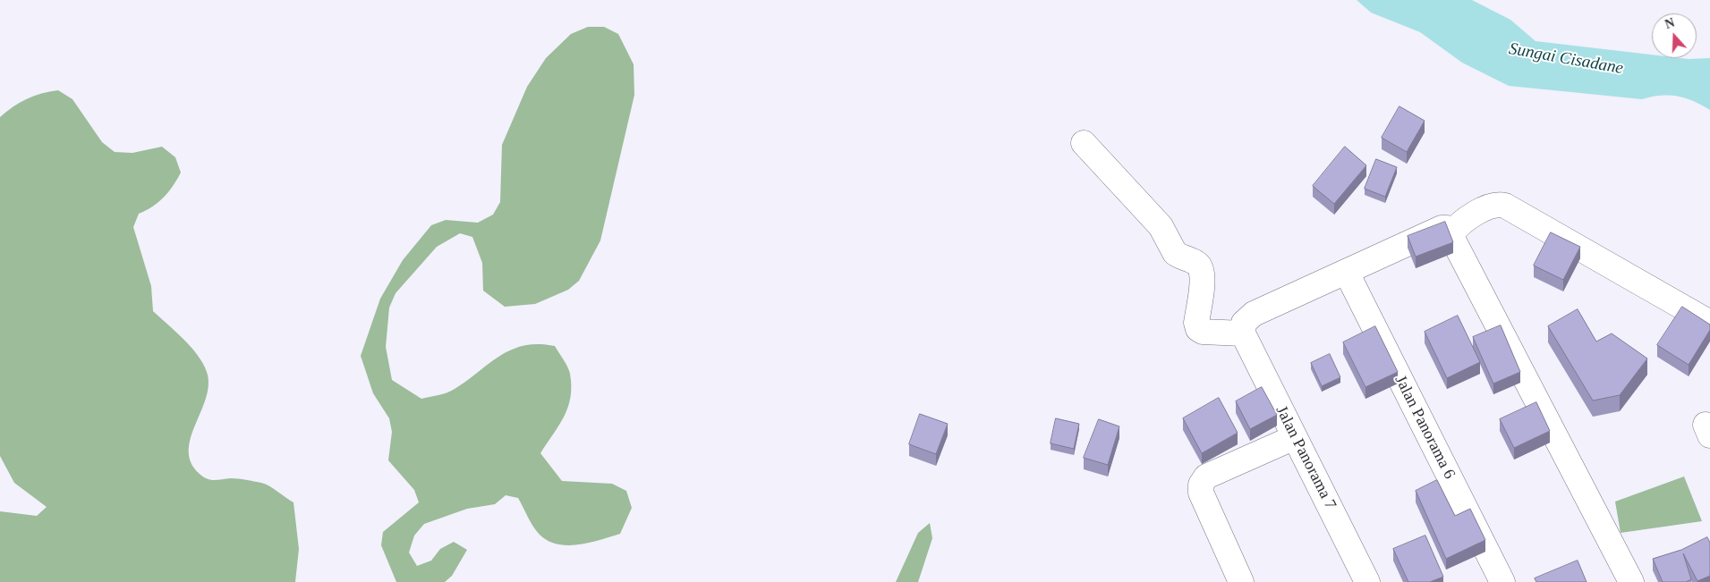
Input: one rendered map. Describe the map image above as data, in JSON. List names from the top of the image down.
{
  "streets": {
    "street": ["Jalan Panorama 6", "Jalan Panorama 7"]
  },
  "water": ["Sungai Cisadane"],
  "north": "top"
}
